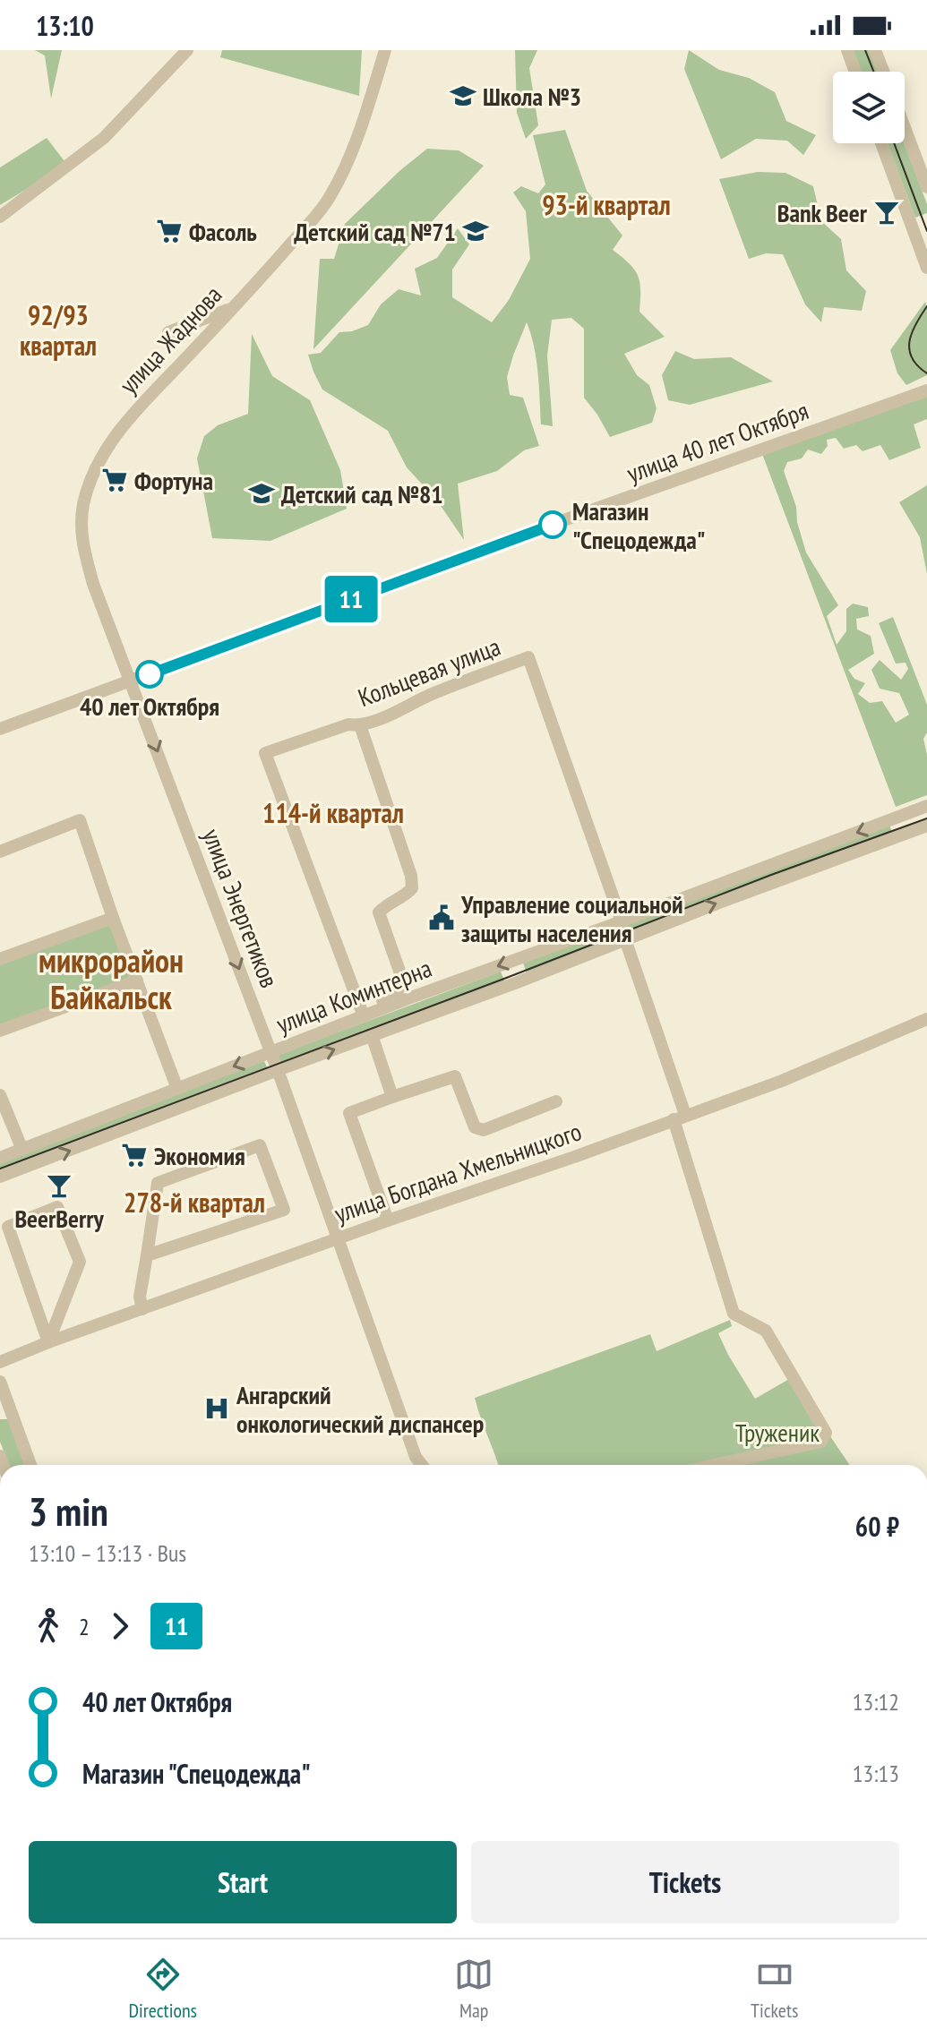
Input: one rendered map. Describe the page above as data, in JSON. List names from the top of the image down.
{
  "streets": {
    "street": [
      "улица Жаднова",
      "улица 40 лет Октября",
      "Кольцевая улица",
      "улица Энергетиков",
      "улица Коминтерна",
      "улица Богдана Хмельницкого"
    ]
  },
  "crossings": [
    ["улица Жаднова", "улица 40 лет Октября"],
    ["улица Жаднова", "улица Энергетиков"],
    ["улица 40 лет Октября", "улица Энергетиков"],
    ["Кольцевая улица", "улица Коминтерна"],
    ["улица Энергетиков", "улица Коминтерна"],
    ["улица Энергетиков", "улица Богдана Хмельницкого"]
  ],
  "districts": [
    "93-й квартал",
    "92/93 квартал",
    "114-й квартал",
    "микрорайон Байкальск",
    "278-й квартал"
  ],
  "parks": ["Труженик"],
  "places": {
    "school or university": ["Школа №3", "Детский сад №71", "Детский сад №81"],
    "bar": ["Bank Beer", "BeerBerry"],
    "supermarket": ["Фасоль", "Фортуна", "Экономия"],
    "other": ["Магазин \"Спецодежда\"", "40 лет Октября"],
    "public building": ["Управление социальной защиты населения"],
    "hospital": ["Ангарский онкологический диспансер"]
  },
  "lines": ["bus line 11"],
  "page": {
    "status": "13:10",
    "on_map": "11",
    "heading": ["3 min", "13:10 – 13:13 · Bus", "60 ₽"],
    "legs": ["2", "11"],
    "list": [
      {
        "name": "40 лет Октября",
        "value": "13:12"
      },
      {
        "name": "Магазин \"Спецодежда\"",
        "value": "13:13"
      }
    ],
    "buttons": ["Start", "Tickets"],
    "tabs": ["Directions", "Map", "Tickets"]
  }
}
